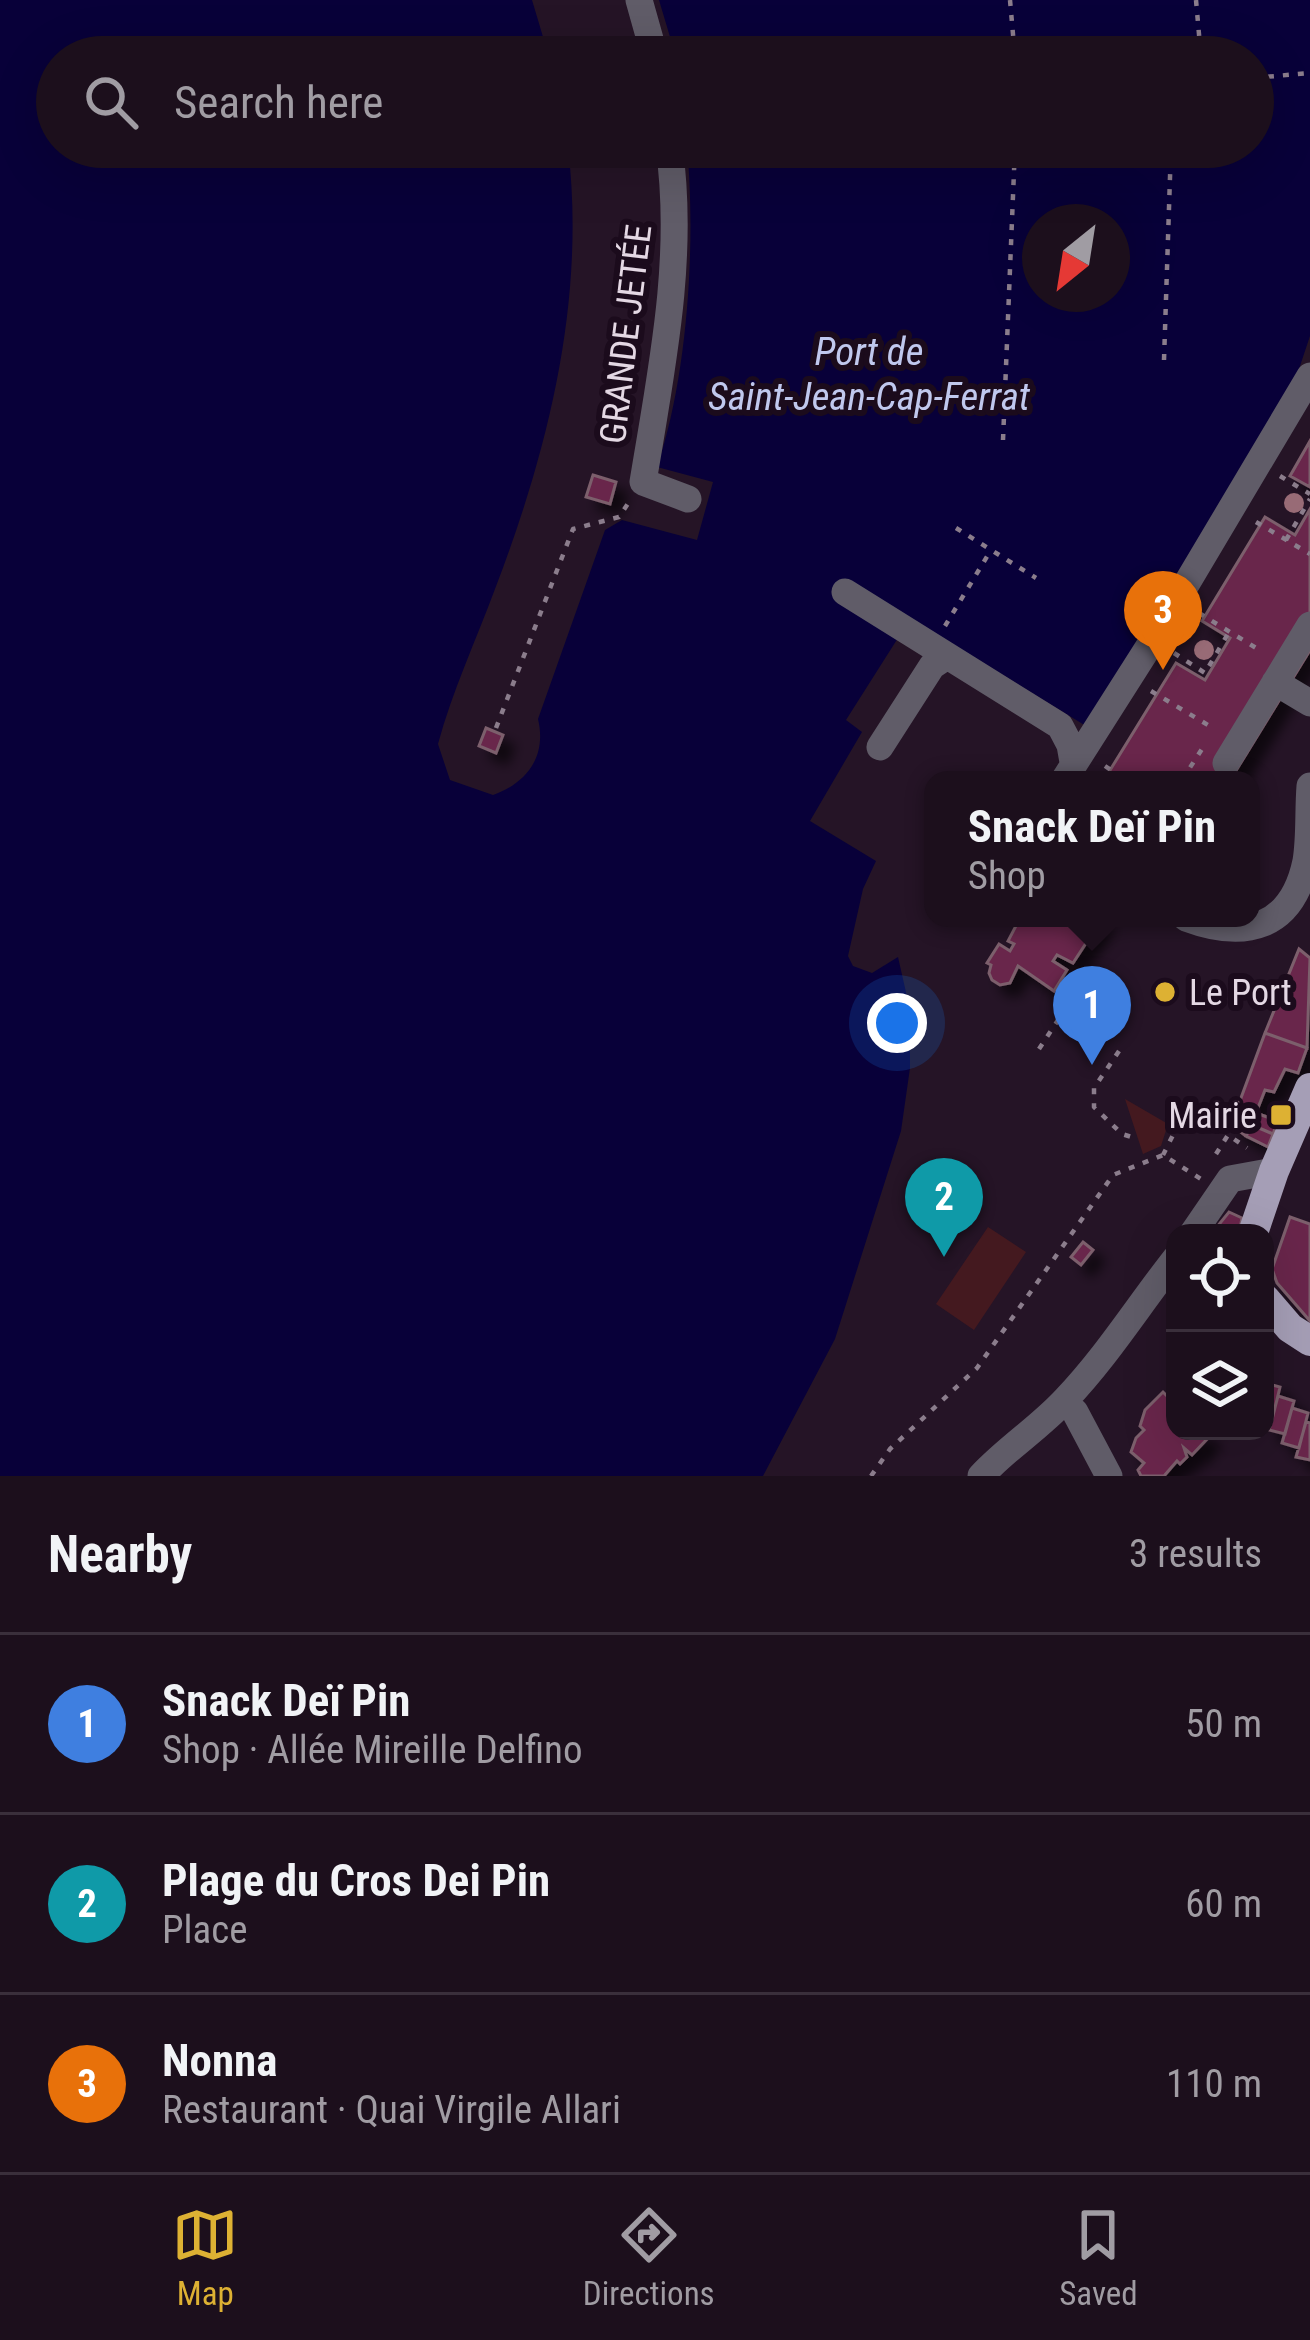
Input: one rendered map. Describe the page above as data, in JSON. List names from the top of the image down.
{
  "streets": {
    "street": ["GRANDE JETÉE"]
  },
  "water": ["Port de Saint-Jean-Cap-Ferrat"],
  "places": {
    "other": ["Le Port"],
    "transit": ["Mairie"]
  },
  "north": "bottom left",
  "page": {
    "search": "Search here",
    "pins": ["3", "1", "2"],
    "popup": ["Snack Deï Pin", "Shop"],
    "heading": ["Nearby", "3 results"],
    "list": [
      {
        "mark": "1",
        "name": "Snack Deï Pin",
        "note": "Shop · Allée Mireille Delfino",
        "value": "50 m"
      },
      {
        "mark": "2",
        "name": "Plage du Cros Dei Pin",
        "note": "Place",
        "value": "60 m"
      },
      {
        "mark": "3",
        "name": "Nonna",
        "note": "Restaurant · Quai Virgile Allari",
        "value": "110 m"
      }
    ],
    "nav": ["Map", "Directions", "Saved"]
  }
}
